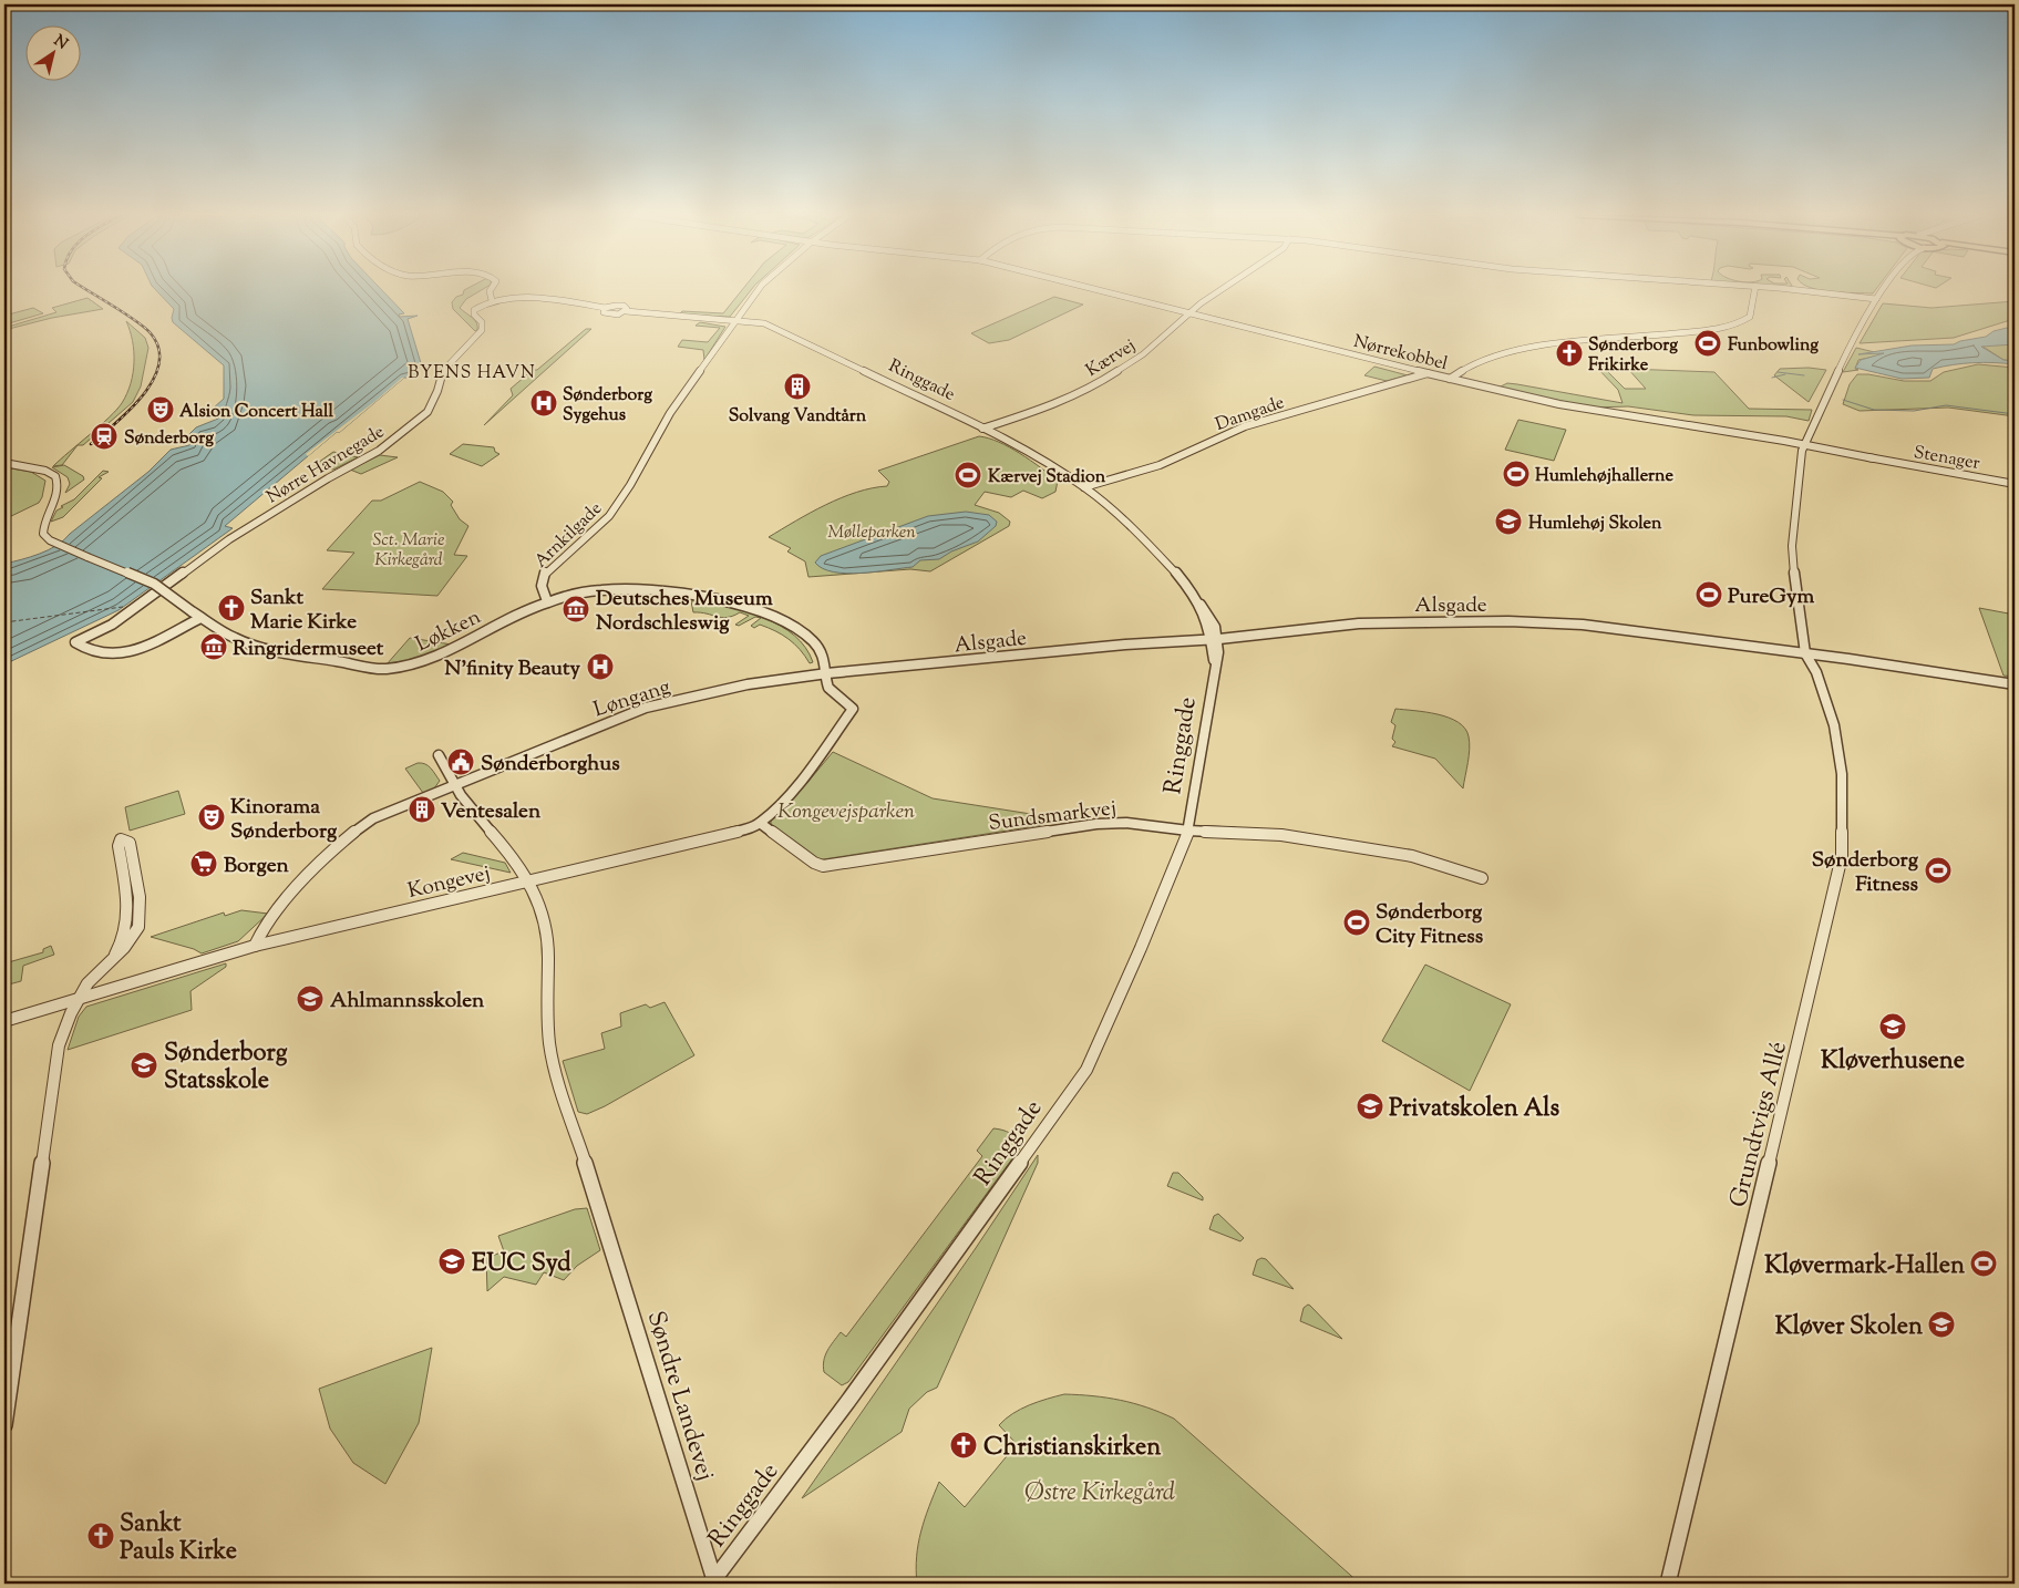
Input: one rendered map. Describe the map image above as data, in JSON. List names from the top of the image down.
{
  "streets": {
    "street": [
      "Nørrekobbel",
      "Kærvej",
      "Ringgade",
      "Damgade",
      "Stenager",
      "Nørre Havnegade",
      "Arnkilgade",
      "Alsgade",
      "Løkken",
      "Løngang",
      "Sundsmarkvej",
      "Kongevej",
      "Grundtvigs Allé",
      "Søndre Landevej"
    ]
  },
  "crossings": [
    ["Nørrekobbel", "Kærvej"],
    ["Nørrekobbel", "Damgade"],
    ["Nørrekobbel", "Stenager"],
    ["Nørrekobbel", "Grundtvigs Allé"],
    ["Kærvej", "Ringgade"],
    ["Ringgade", "Damgade"],
    ["Ringgade", "Arnkilgade"],
    ["Ringgade", "Alsgade"],
    ["Ringgade", "Sundsmarkvej"],
    ["Ringgade", "Søndre Landevej"],
    ["Stenager", "Grundtvigs Allé"],
    ["Nørre Havnegade", "Løkken"],
    ["Arnkilgade", "Løkken"],
    ["Alsgade", "Løkken"],
    ["Alsgade", "Løngang"],
    ["Alsgade", "Grundtvigs Allé"],
    ["Løkken", "Løngang"],
    ["Løkken", "Kongevej"],
    ["Løngang", "Kongevej"],
    ["Løngang", "Søndre Landevej"],
    ["Sundsmarkvej", "Kongevej"],
    ["Kongevej", "Søndre Landevej"]
  ],
  "districts": ["BYENS HAVN"],
  "parks": [
    "Mølleparken",
    "Sct. Marie Kirkegård",
    "Kongevejsparken",
    "Østre Kirkegård"
  ],
  "places": {
    "sports": [
      "Funbowling",
      "Humlehøjhallerne",
      "Kærvej Stadion",
      "PureGym",
      "Sønderborg Fitness",
      "Sønderborg City Fitness",
      "Kløvermark-Hallen"
    ],
    "church": [
      "Sønderborg Frikirke",
      "Sankt Marie Kirke",
      "Christianskirken",
      "Sankt Pauls Kirke"
    ],
    "building": ["Solvang Vandtårn", "Ventesalen"],
    "hospital": ["Sønderborg Sygehus", "N'finity Beauty"],
    "theatre": ["Alsion Concert Hall", "Kinorama Sønderborg"],
    "station": ["Sønderborg"],
    "school or university": [
      "Humlehøj Skolen",
      "Ahlmannsskolen",
      "Kløverhusene",
      "Sønderborg Statsskole",
      "Privatskolen Als",
      "EUC Syd",
      "Kløver Skolen"
    ],
    "museum": ["Deutsches Museum Nordschleswig", "Ringridermuseet"],
    "public building": ["Sønderborghus"],
    "supermarket": ["Borgen"]
  },
  "north": "top right"
}
